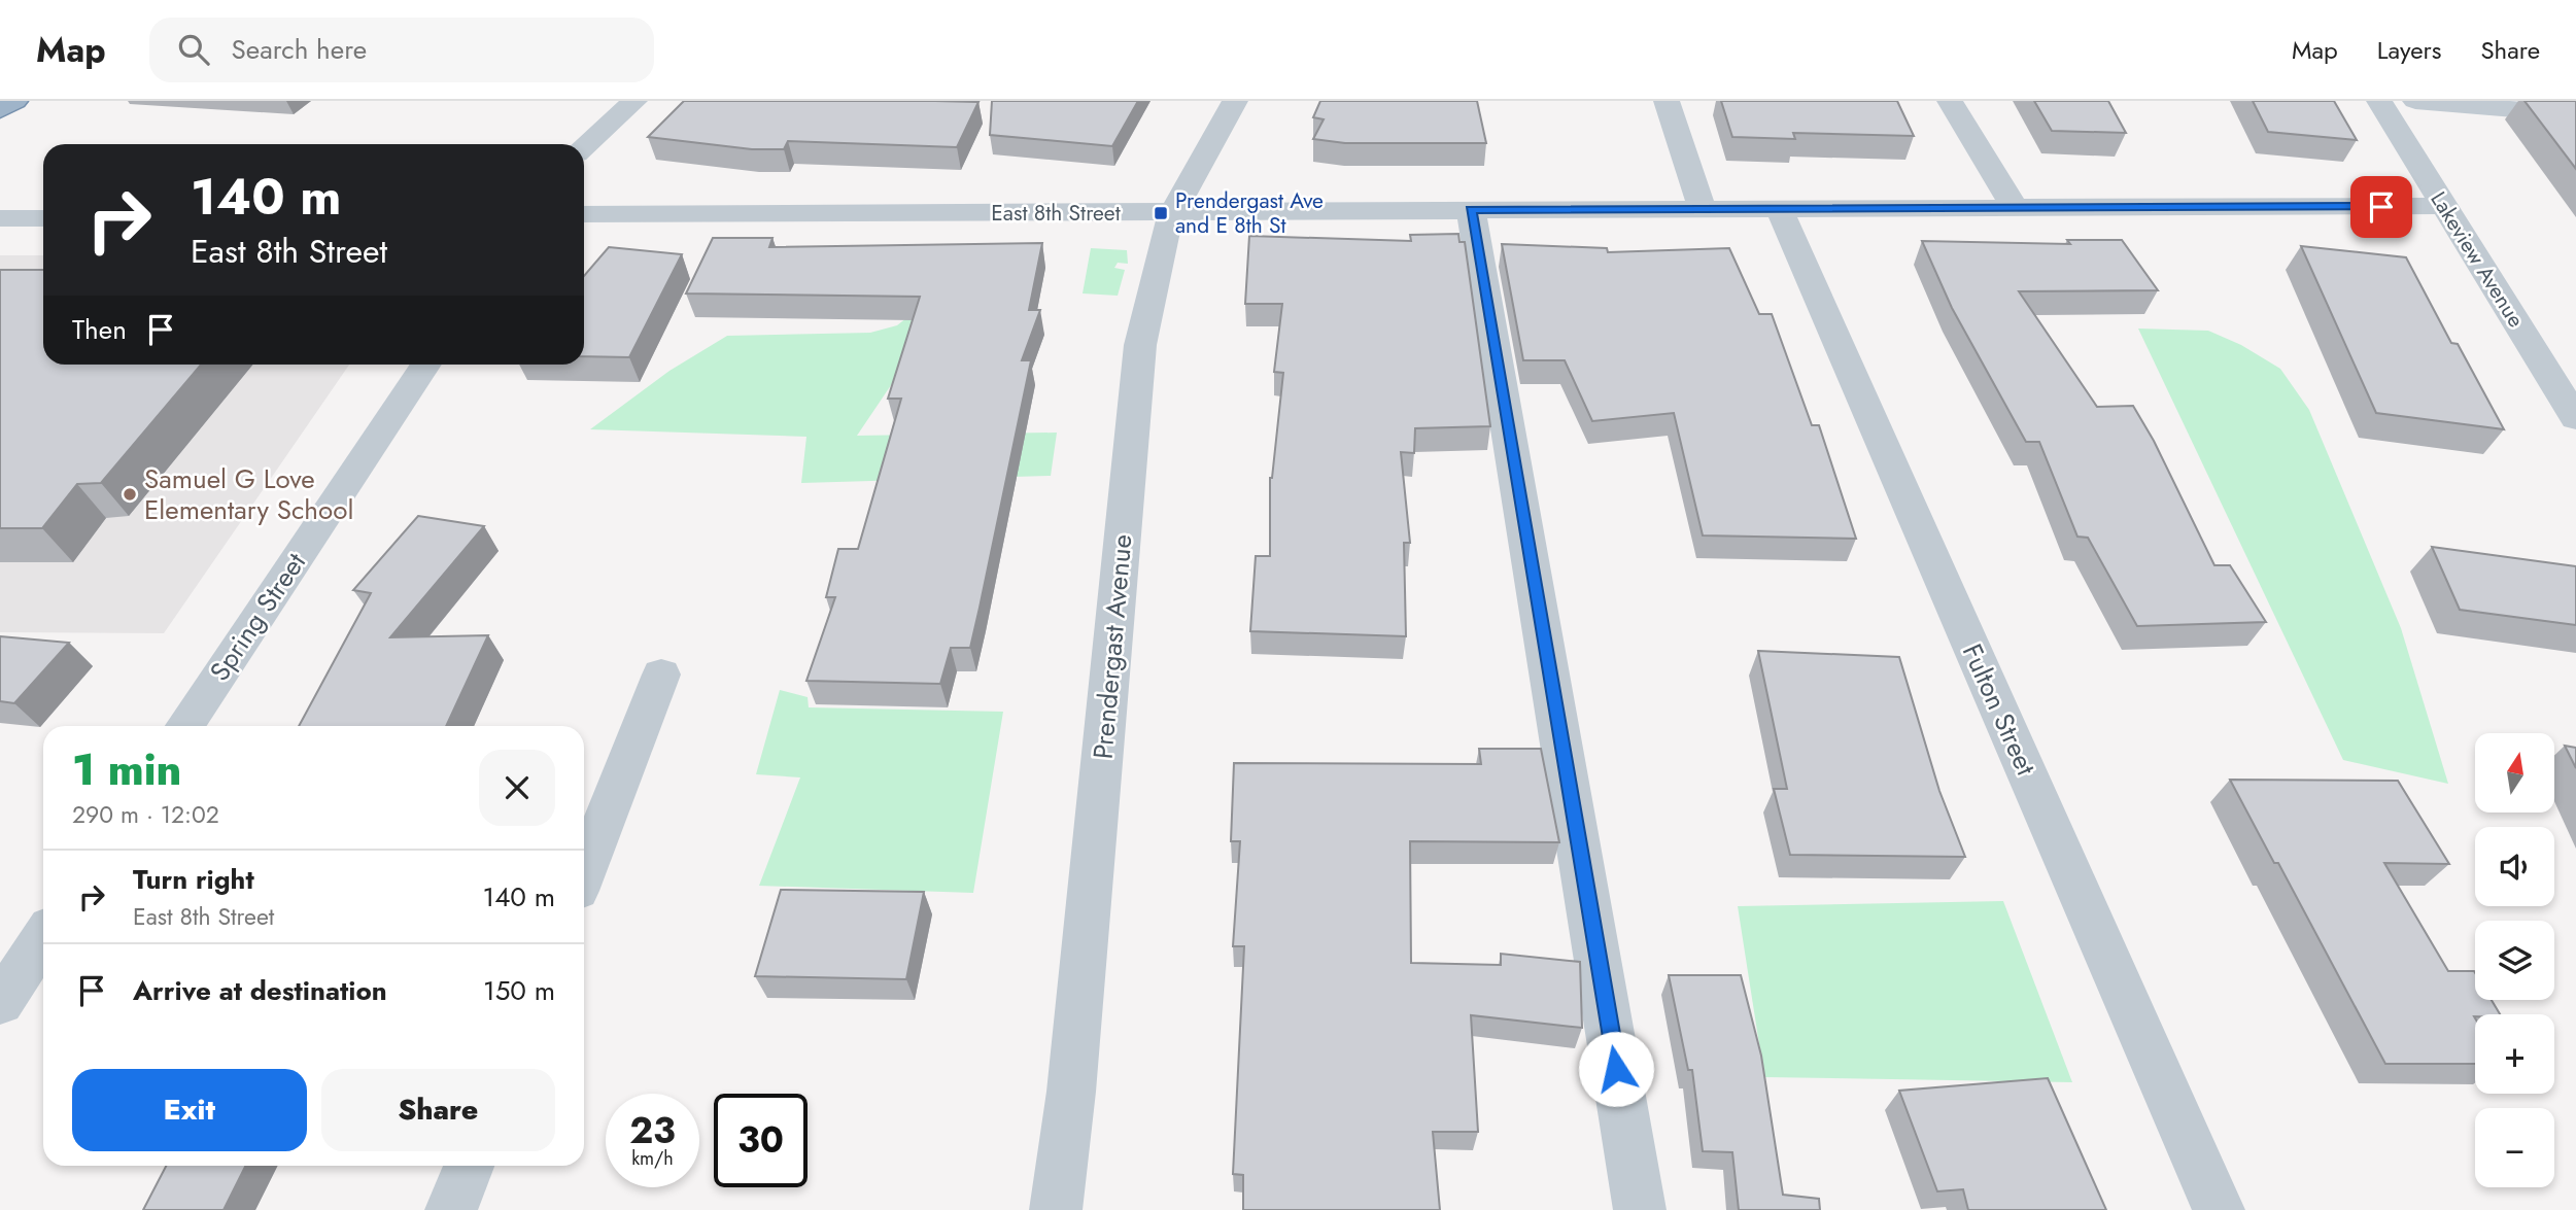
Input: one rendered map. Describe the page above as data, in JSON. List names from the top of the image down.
{
  "streets": {
    "street": [
      "East 8th Street",
      "Lakeview Avenue",
      "Spring Street",
      "Prendergast Avenue",
      "Fulton Street"
    ]
  },
  "crossings": [
    ["East 8th Street", "Lakeview Avenue"],
    ["East 8th Street", "Prendergast Avenue"],
    ["East 8th Street", "Fulton Street"]
  ],
  "places": {
    "transit": ["Prendergast Ave and E 8th St"],
    "other": ["Samuel G Love Elementary School"]
  },
  "north": "top",
  "page": {
    "header": "Map",
    "search": "Search here",
    "nav": ["Map", "Layers", "Share"],
    "turn": ["140 m", "East 8th Street"],
    "then": "Then",
    "heading": ["1 min", "290 m · 12:02"],
    "map_buttons": ["+", "−"],
    "list": [
      {
        "name": "Turn right",
        "note": "East 8th Street",
        "value": "140 m"
      },
      {
        "name": "Arrive at destination",
        "value": "150 m"
      }
    ],
    "buttons": ["Exit", "Share"],
    "speed": "23 km/h",
    "limit": "30"
  }
}
